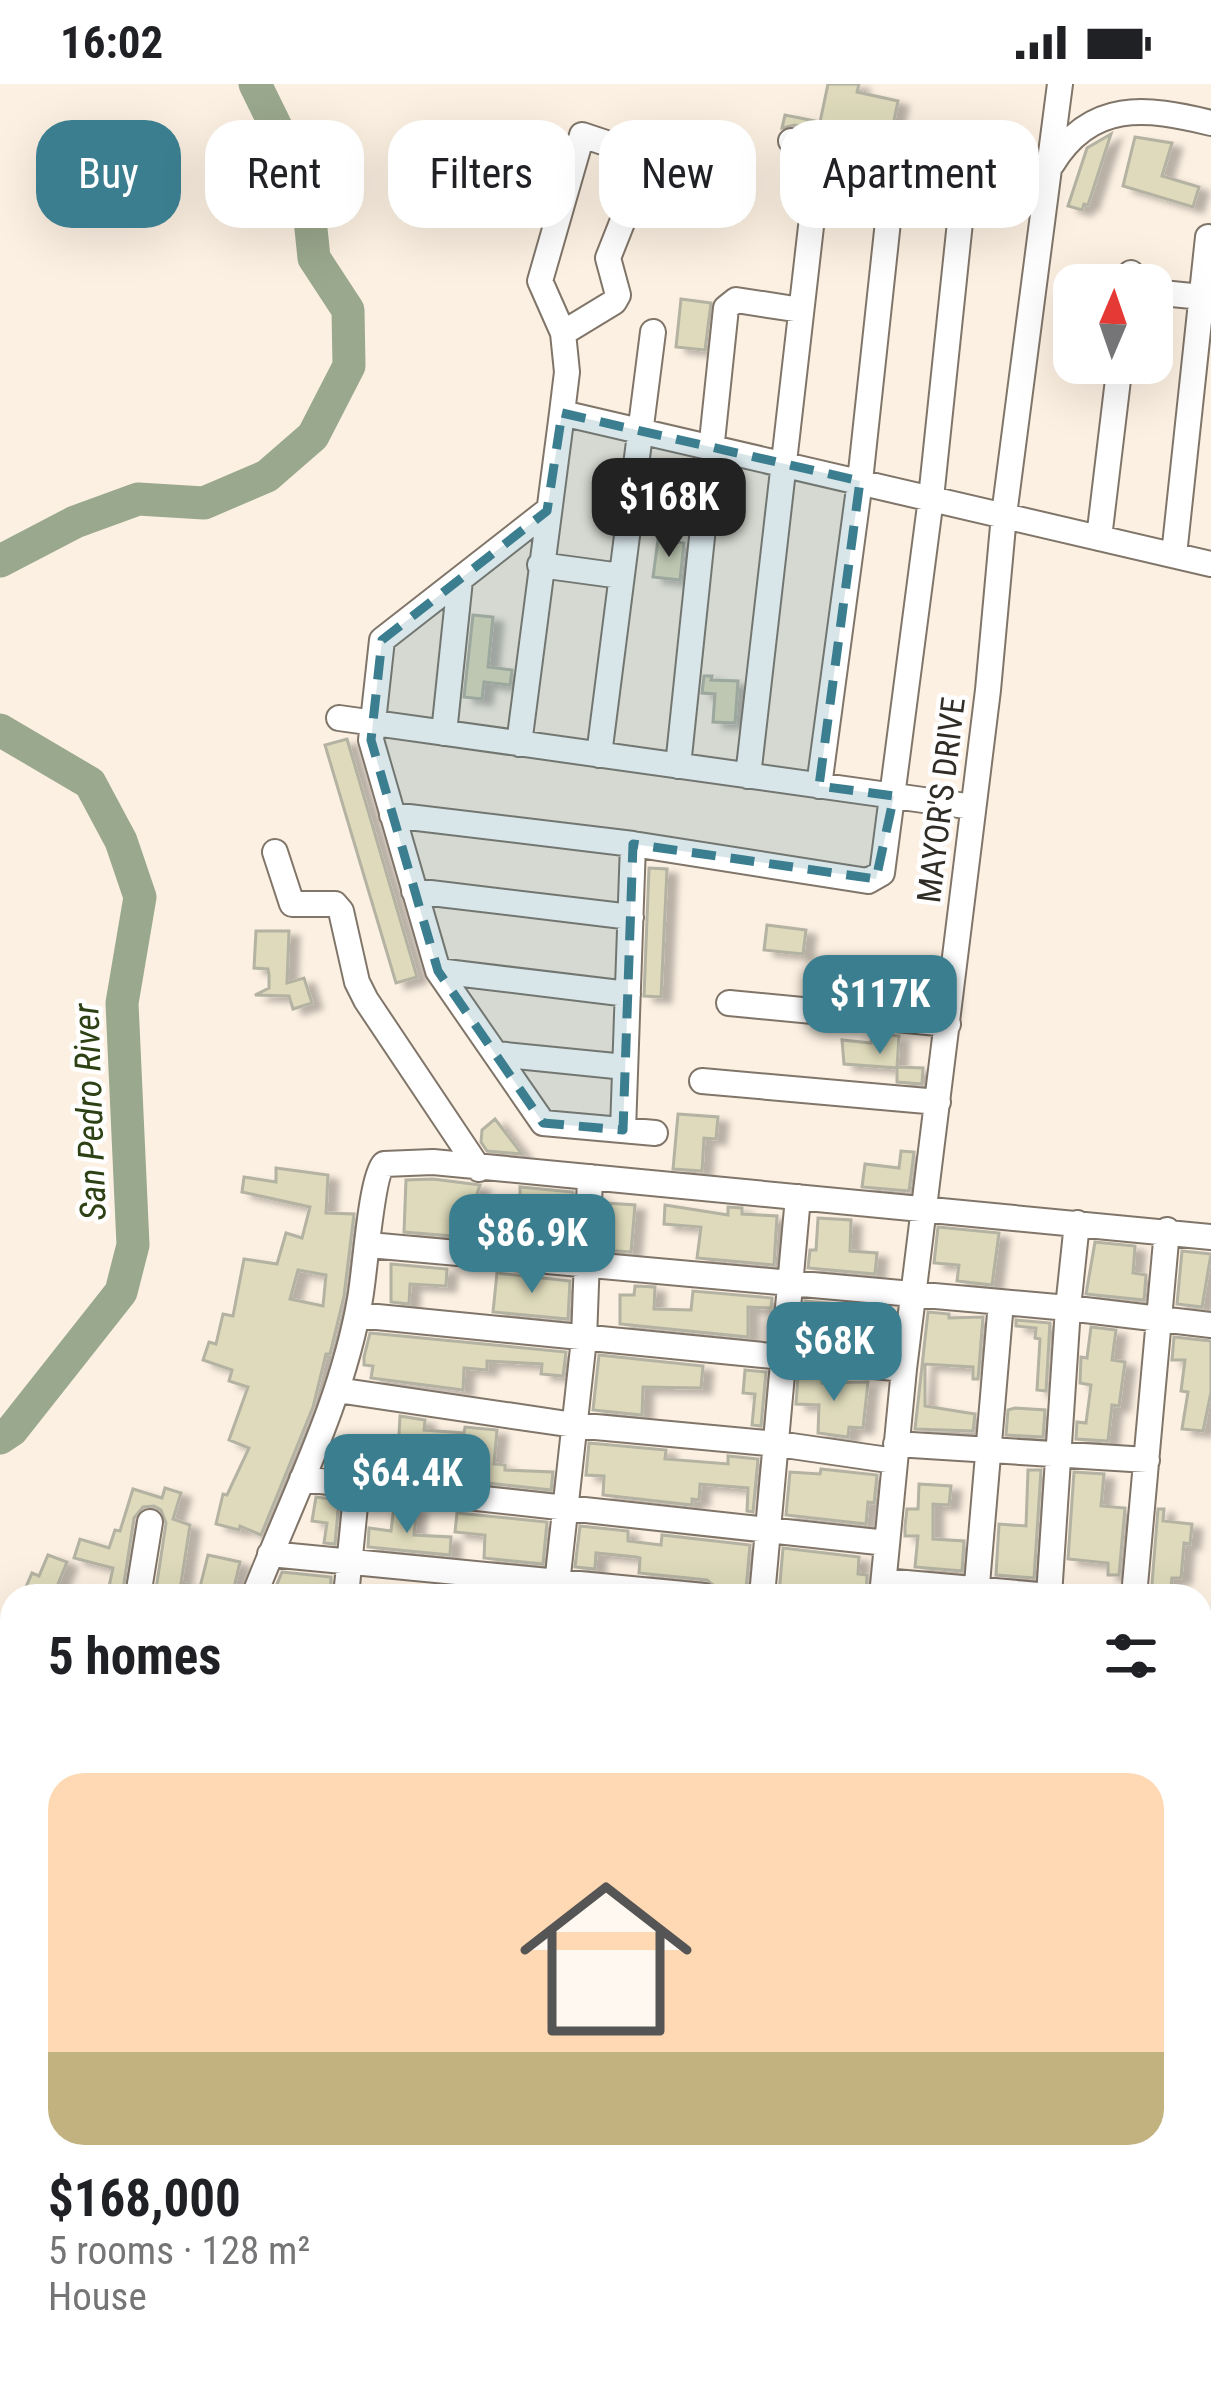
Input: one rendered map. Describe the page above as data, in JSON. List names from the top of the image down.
{
  "streets": {
    "street": ["MAYOR'S DRIVE"]
  },
  "water": ["San Pedro River"],
  "north": "top",
  "page": {
    "status": "16:02",
    "chip": [
      "Buy",
      "Rent",
      "Filters",
      "New",
      "Apartment"
    ],
    "price": [
      "$168K",
      "$117K",
      "$86.9K",
      "$68K",
      "$64.4K"
    ],
    "heading": "5 homes",
    "list": [
      {
        "name": "$168,000",
        "note": "5 rooms · 128 m² · House"
      }
    ]
  }
}
